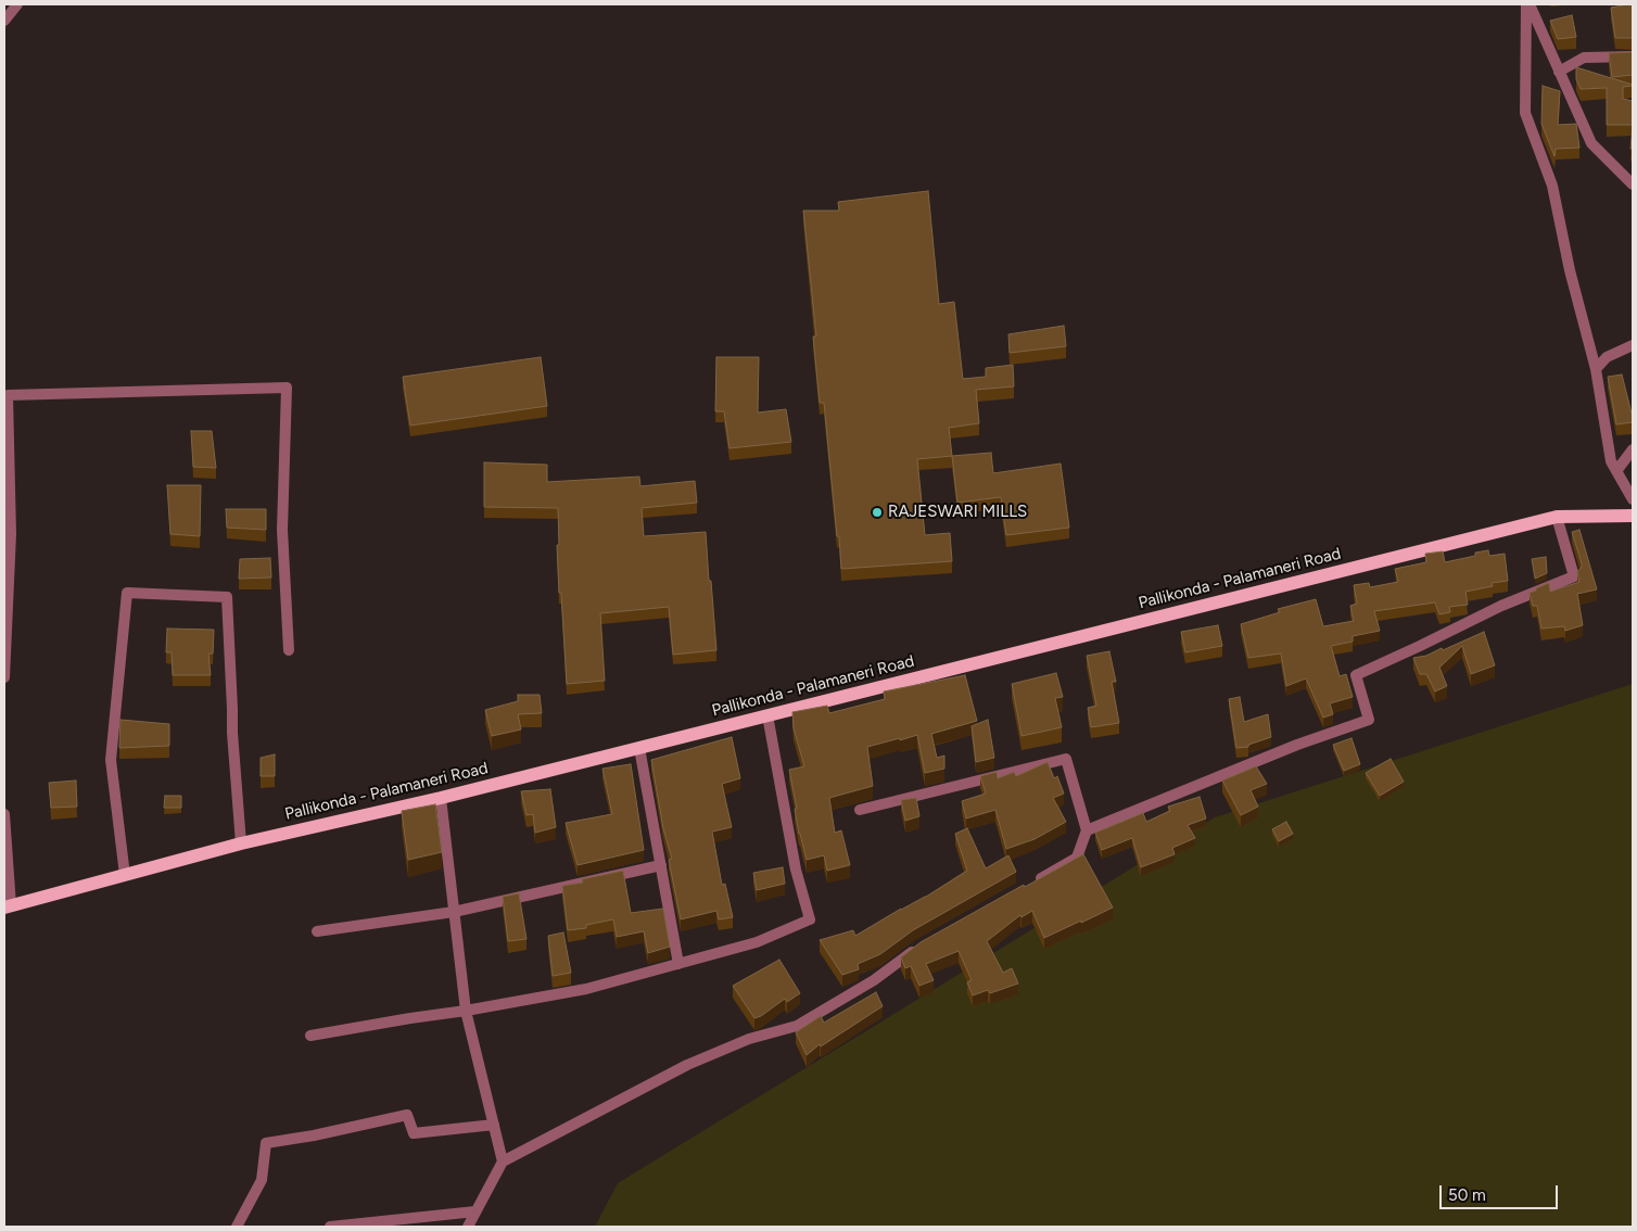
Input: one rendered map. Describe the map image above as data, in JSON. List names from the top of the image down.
{
  "streets": {
    "main road": ["Pallikonda - Palamaneri Road"]
  },
  "places": ["RAJESWARI MILLS"],
  "scale_bar": "50 m"
}
